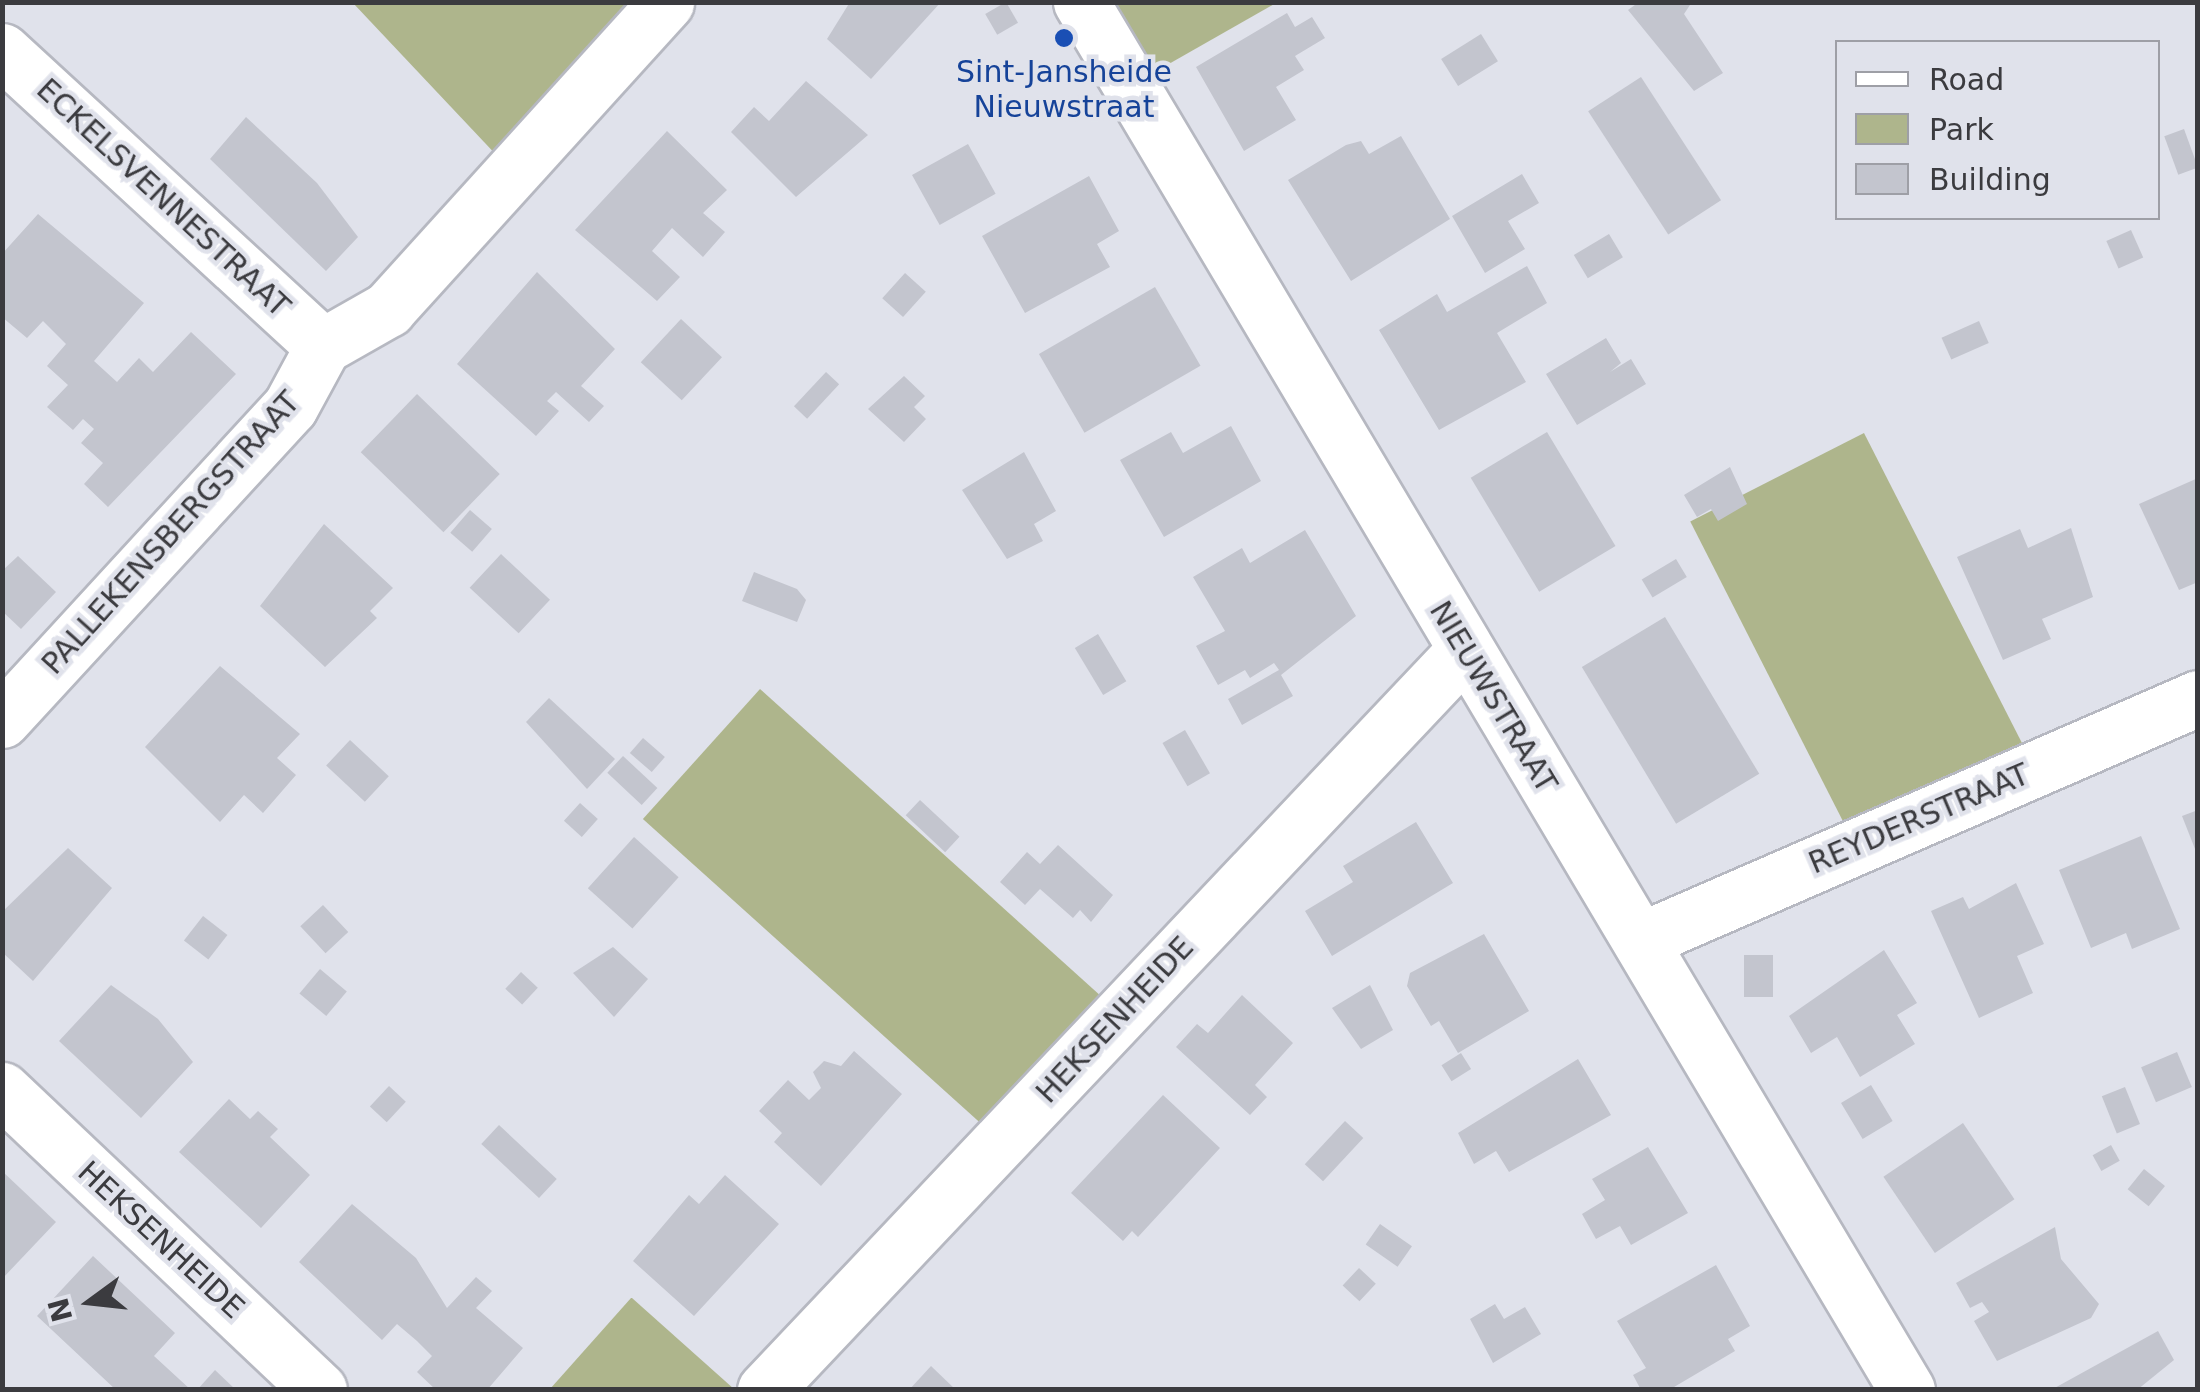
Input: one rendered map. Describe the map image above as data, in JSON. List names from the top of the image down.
{
  "streets": {
    "street": [
      "ECKELSVENNESTRAAT",
      "PALLEKENSBERGSTRAAT",
      "NIEUWSTRAAT",
      "REYDERSTRAAT",
      "HEKSENHEIDE"
    ]
  },
  "crossings": [
    ["ECKELSVENNESTRAAT", "PALLEKENSBERGSTRAAT"],
    ["NIEUWSTRAAT", "REYDERSTRAAT"],
    ["NIEUWSTRAAT", "HEKSENHEIDE"]
  ],
  "places": ["Sint-Jansheide Nieuwstraat"],
  "legend": ["Road", "Park", "Building"],
  "north": "left"
}
